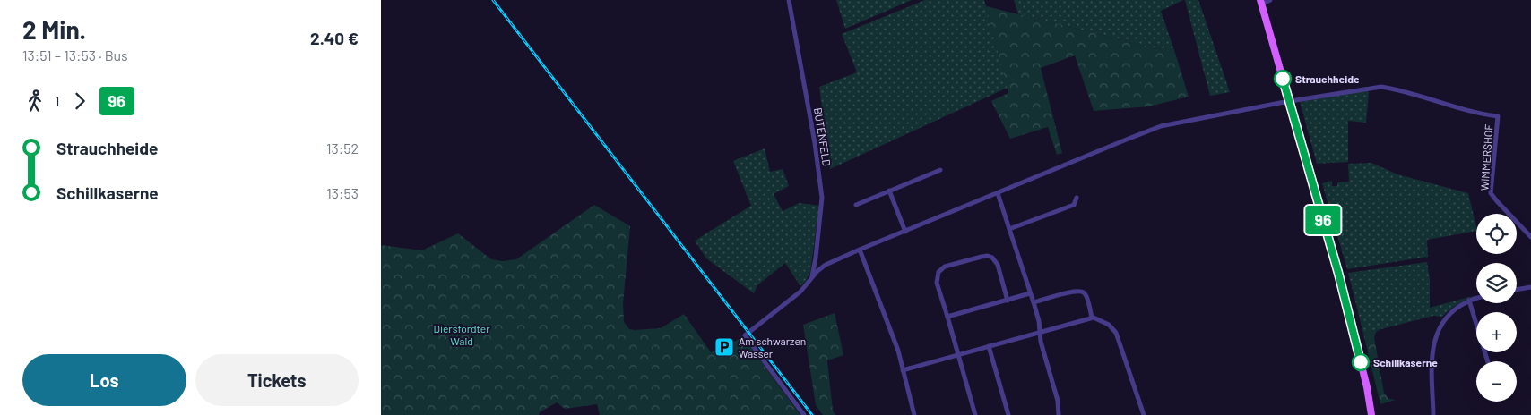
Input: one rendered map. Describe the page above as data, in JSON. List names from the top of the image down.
{
  "streets": {
    "street": ["BUTENFELD", "WIMMERSHOF"]
  },
  "parks": ["Diersfordter Wald"],
  "places": {
    "other": ["Strauchheide", "Schillkaserne"],
    "parking": ["Am schwarzen Wasser"]
  },
  "lines": ["bus line 96"],
  "page": {
    "heading": ["2 Min.", "13:51 – 13:53 · Bus", "2.40 €"],
    "on_map": "96",
    "legs": ["1", "96"],
    "list": [
      {
        "name": "Strauchheide",
        "value": "13:52"
      },
      {
        "name": "Schillkaserne",
        "value": "13:53"
      }
    ],
    "map_buttons": ["+", "−"],
    "buttons": ["Los", "Tickets"]
  }
}
